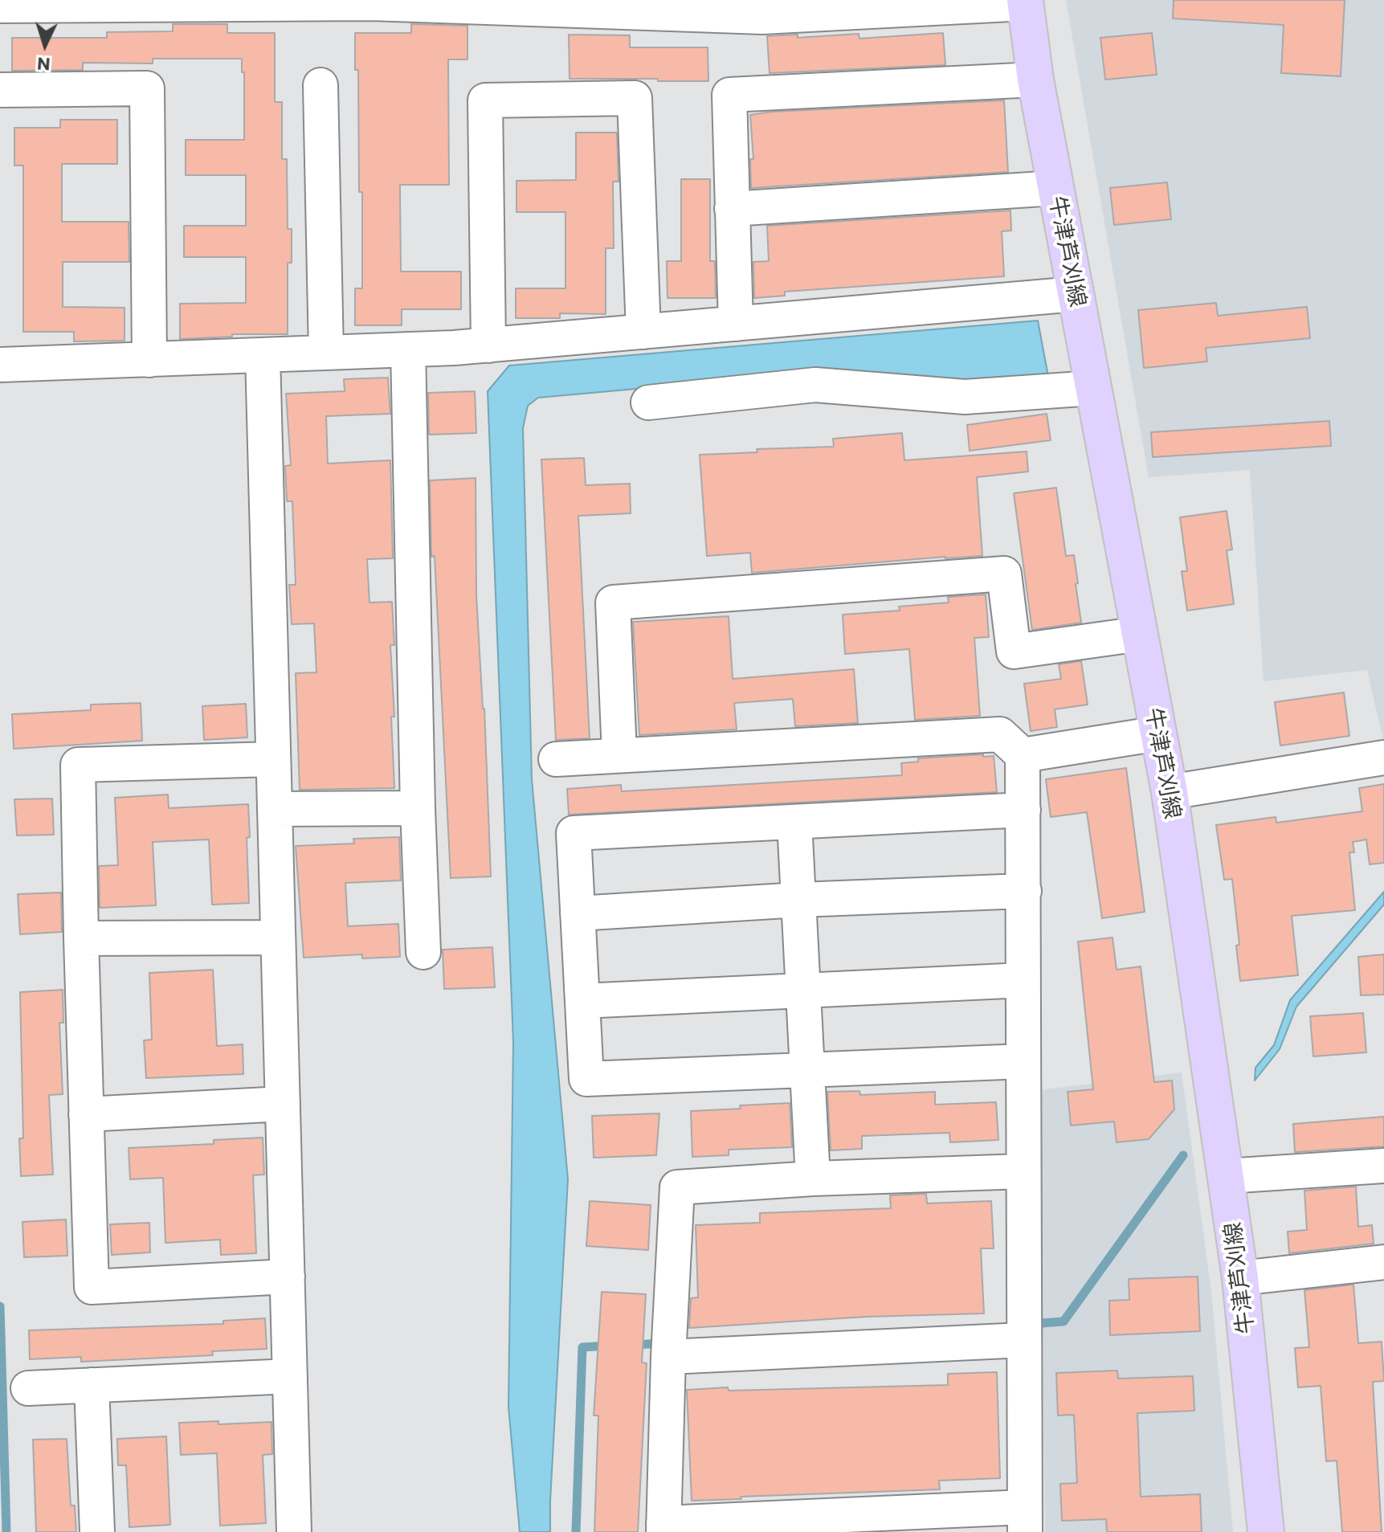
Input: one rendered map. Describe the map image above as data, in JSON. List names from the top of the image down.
{
  "streets": {
    "main road": ["牛津芦刈線"]
  },
  "north": "bottom"
}
